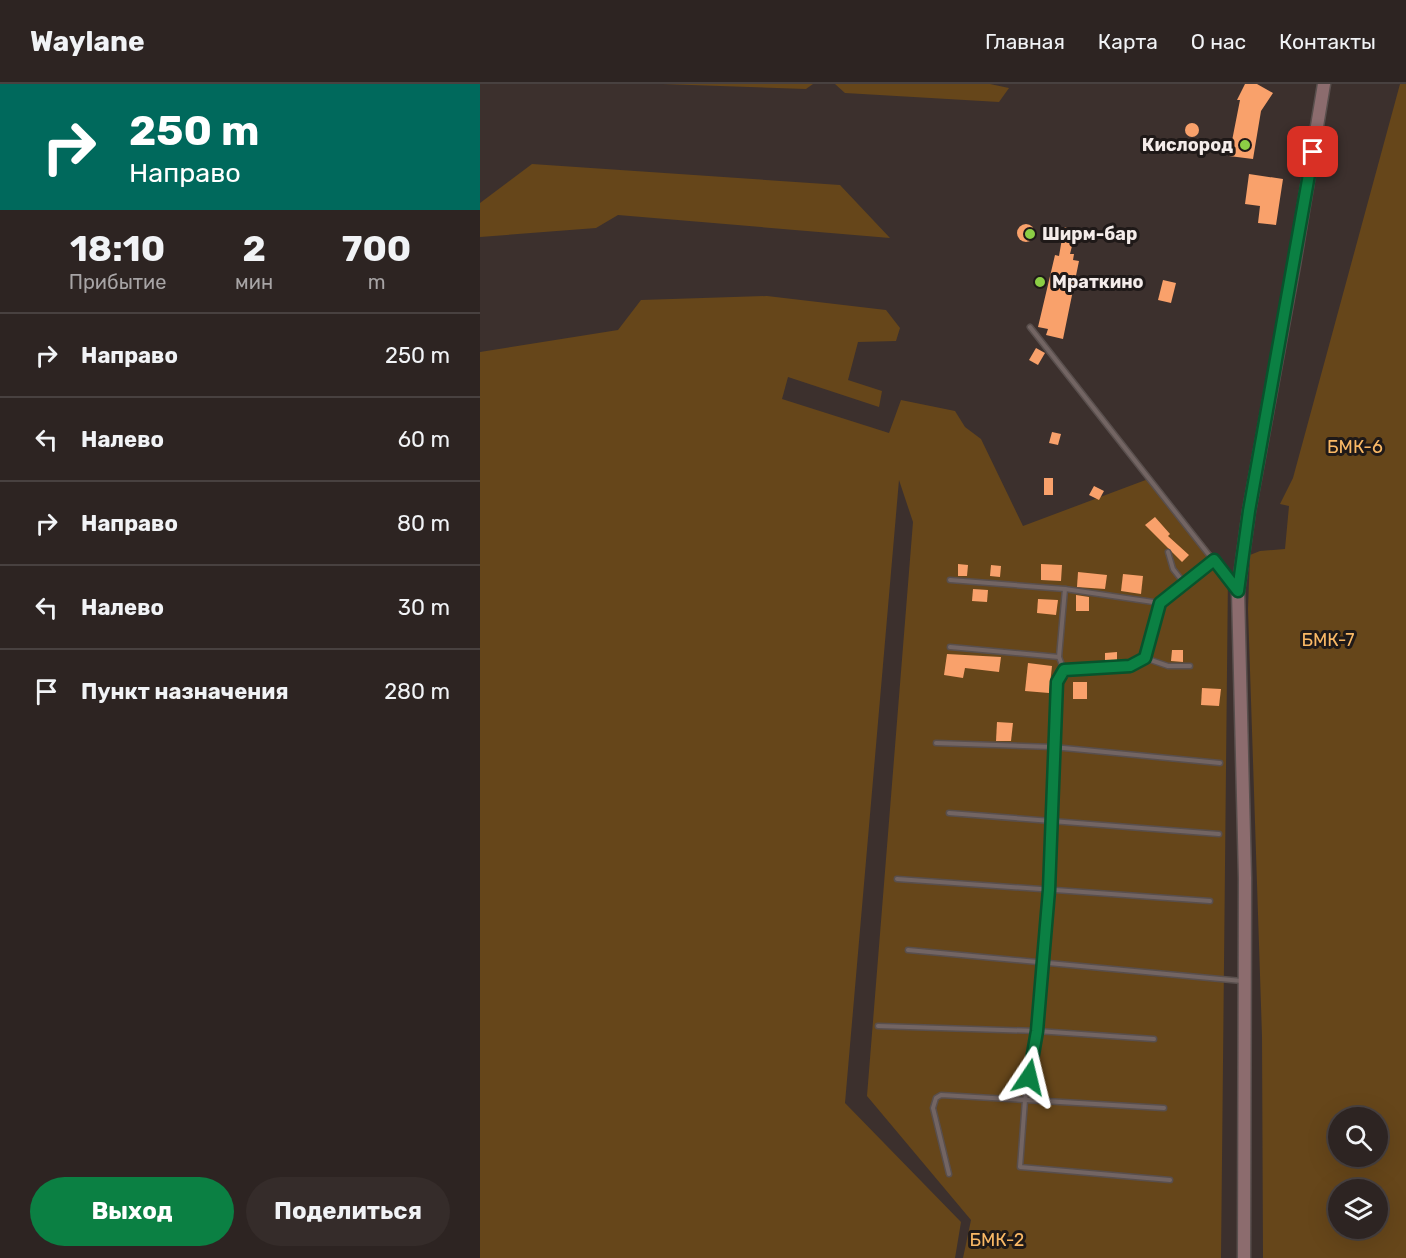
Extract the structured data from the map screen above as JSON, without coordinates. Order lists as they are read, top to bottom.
{
  "parks": ["БМК-6", "БМК-7", "БМК-2"],
  "places": ["Кислород", "Ширм-бар", "Мраткино"],
  "page": {
    "header": "Waylane",
    "nav": [
      "Главная",
      "Карта",
      "О нас",
      "Контакты"
    ],
    "turn": ["250 m", "Направо"],
    "eta": [
      "18:10",
      "Прибытие",
      "2",
      "мин",
      "700",
      "m"
    ],
    "list": [
      {
        "name": "Направо",
        "value": "250 m"
      },
      {
        "name": "Налево",
        "value": "60 m"
      },
      {
        "name": "Направо",
        "value": "80 m"
      },
      {
        "name": "Налево",
        "value": "30 m"
      },
      {
        "name": "Пункт назначения",
        "value": "280 m"
      }
    ],
    "buttons": ["Выход", "Поделиться"]
  }
}
